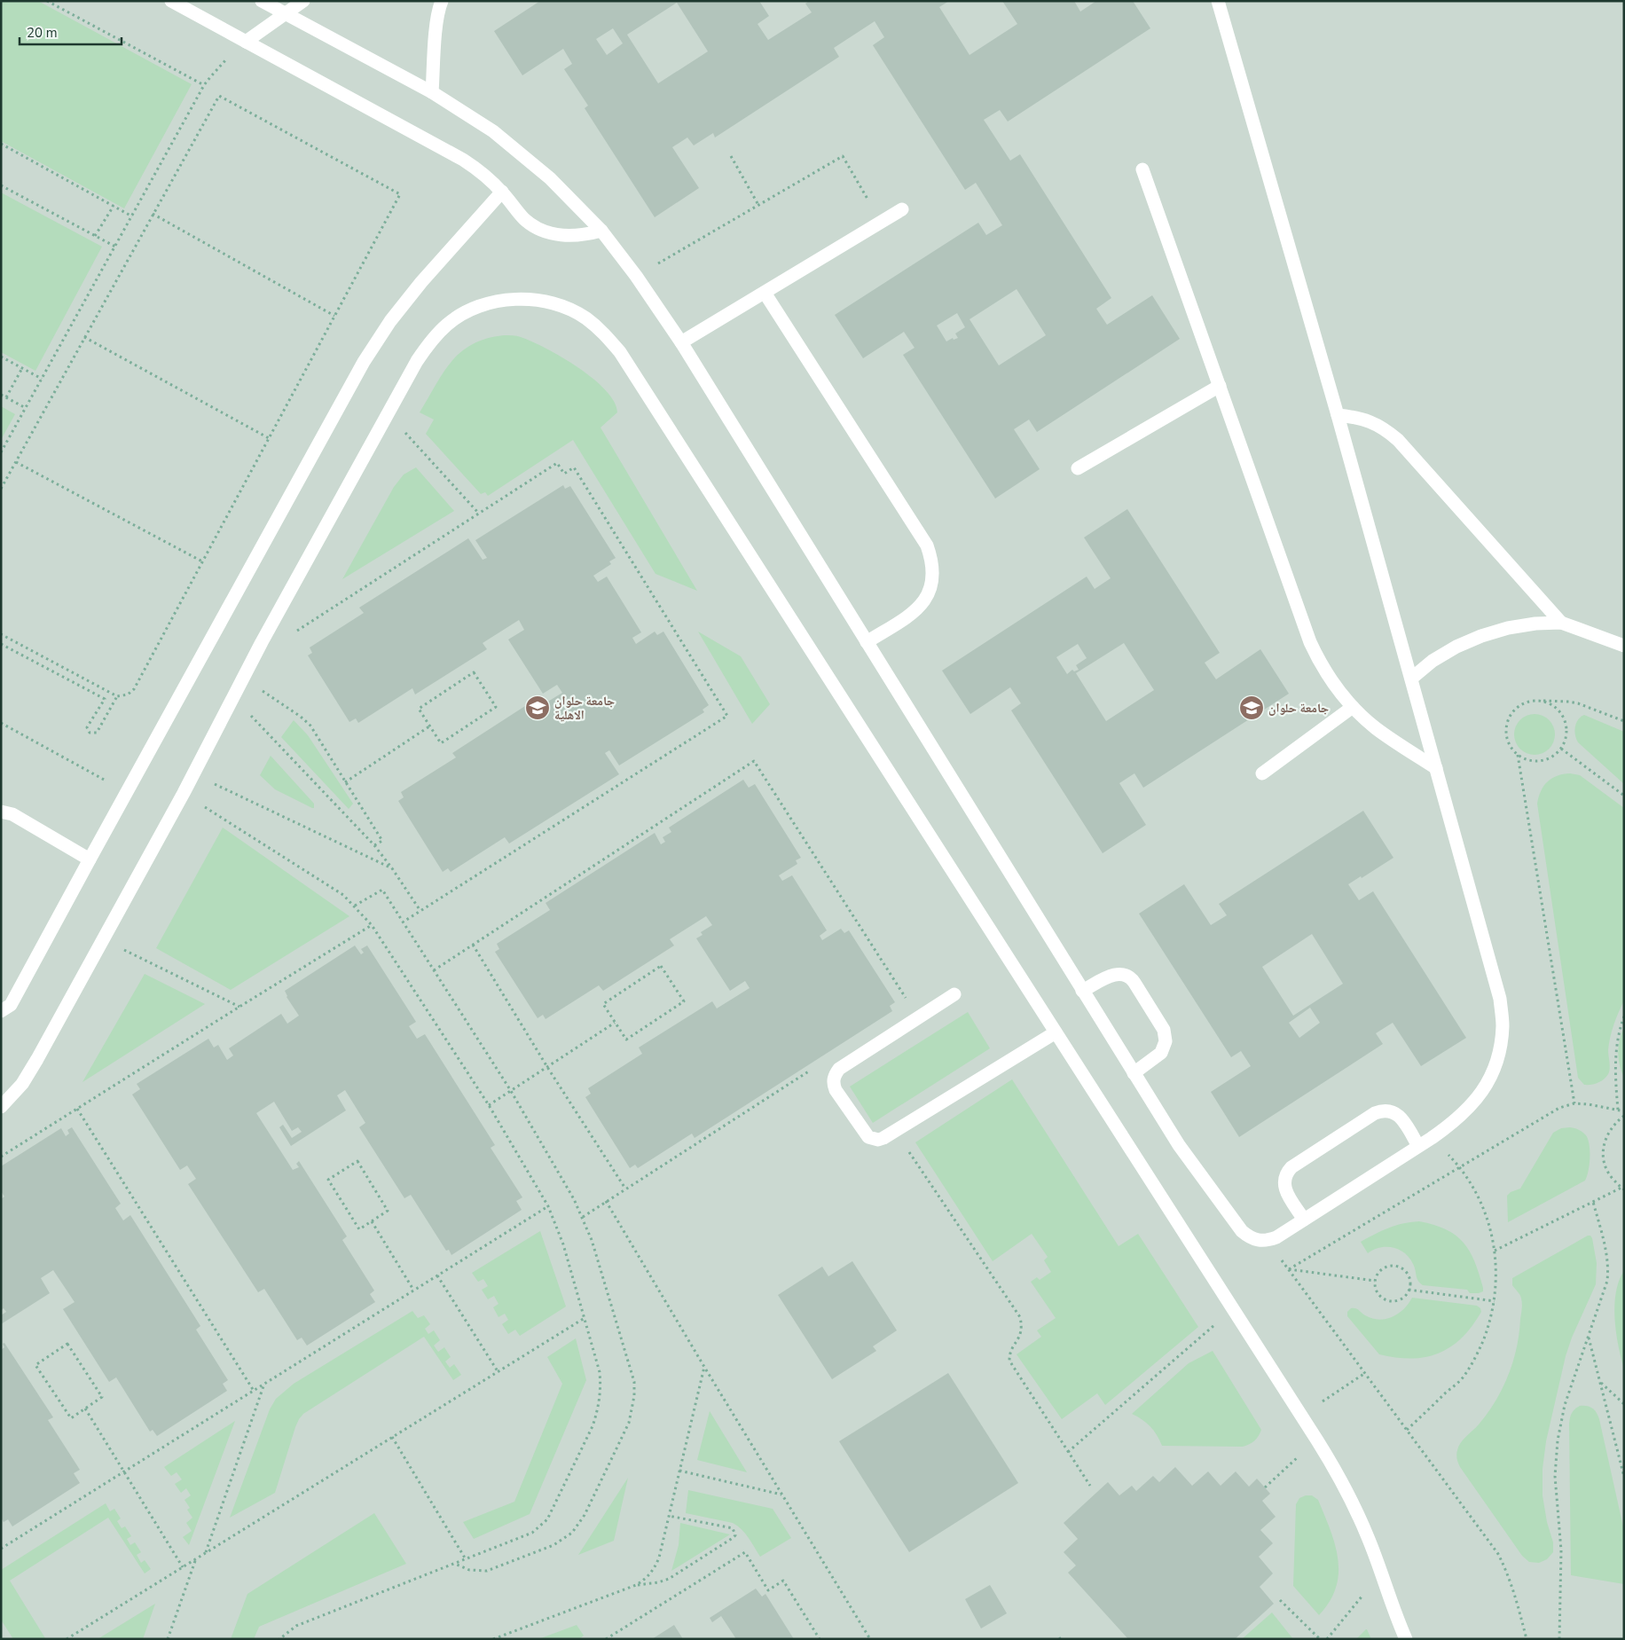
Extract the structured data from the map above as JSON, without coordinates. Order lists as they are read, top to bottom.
{
  "places": {
    "school or university": ["جامعة حلوان الاهلية", "جامعة حلوان"]
  },
  "scale_bar": "20 m"
}
